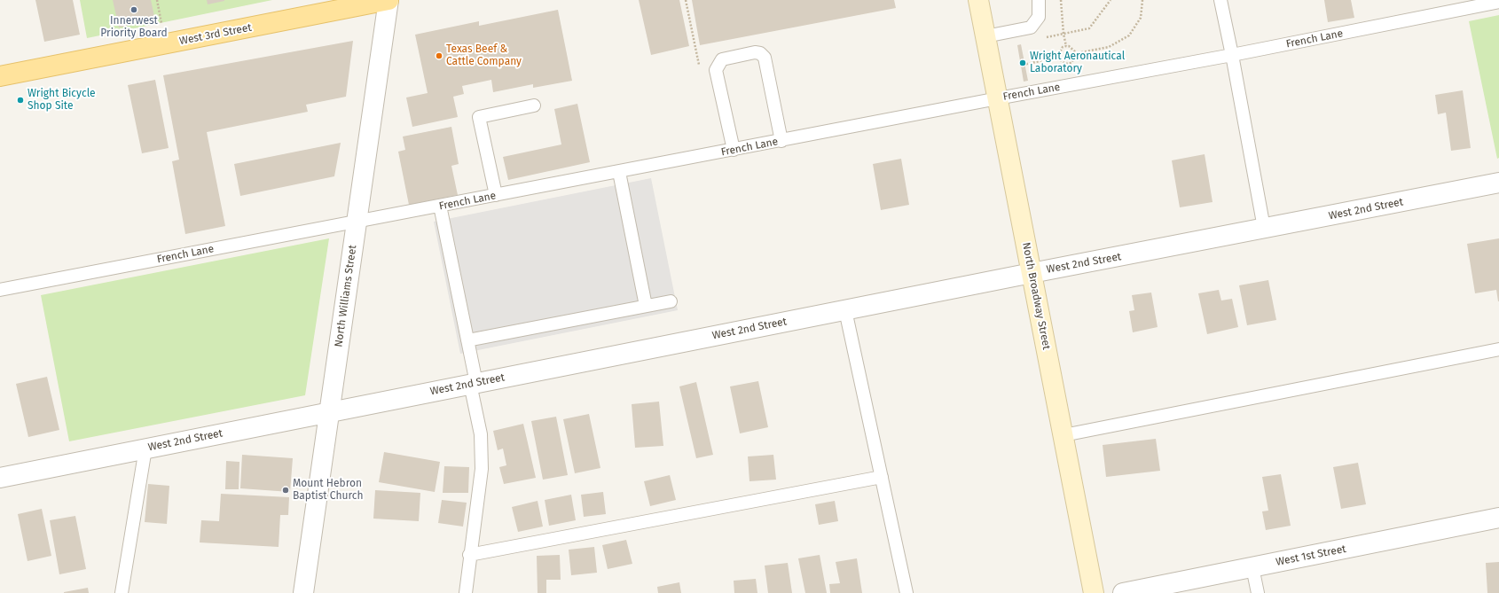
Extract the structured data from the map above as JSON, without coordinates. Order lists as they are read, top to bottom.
{
  "streets": {
    "main road": ["West 3rd Street"],
    "street": [
      "West 2nd Street",
      "North Williams Street",
      "North Broadway Street",
      "West 1st Street"
    ],
    "lane": ["French Lane"]
  },
  "crossings": [
    ["West 3rd Street", "North Williams Street"],
    ["French Lane", "North Williams Street"],
    ["French Lane", "North Broadway Street"],
    ["West 2nd Street", "North Williams Street"],
    ["West 2nd Street", "North Broadway Street"]
  ],
  "places": [
    "Innerwest Priority Board",
    "Texas Beef & Cattle Company",
    "Wright Aeronautical Laboratory",
    "Wright Bicycle Shop Site",
    "Mount Hebron Baptist Church"
  ]
}
